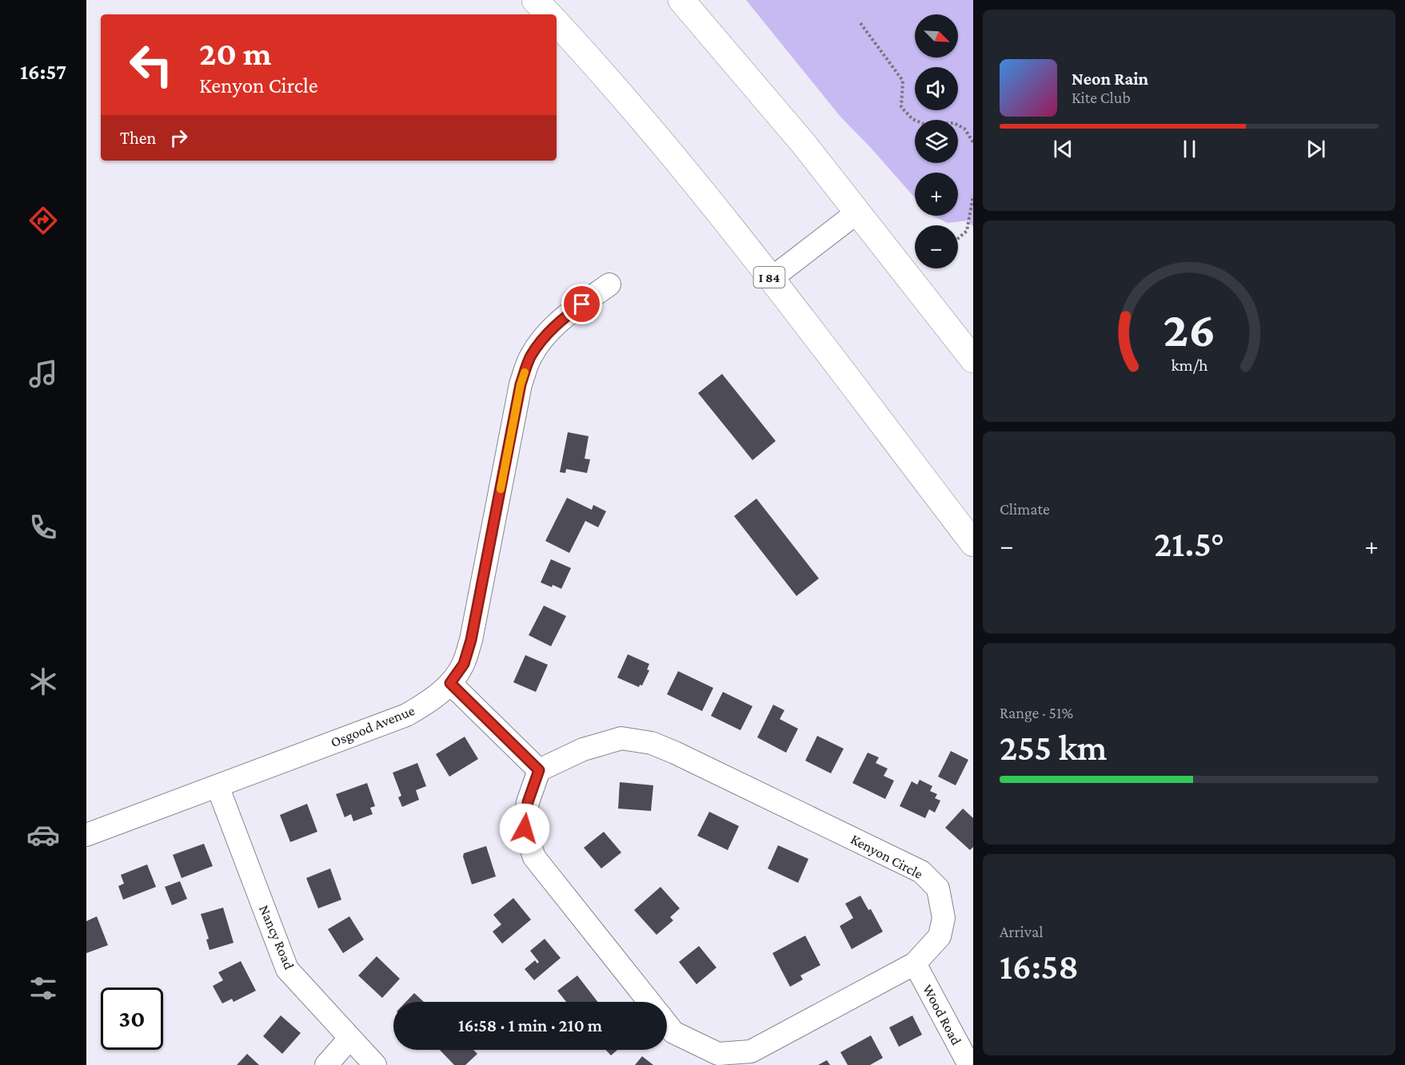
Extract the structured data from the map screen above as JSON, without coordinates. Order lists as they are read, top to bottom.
{
  "streets": {
    "highway": ["I 84"],
    "street": [
      "Osgood Avenue",
      "Kenyon Circle",
      "Nancy Road",
      "Wood Road"
    ]
  },
  "crossings": [
    ["Osgood Avenue", "Nancy Road"],
    ["Kenyon Circle", "Wood Road"]
  ],
  "north": "bottom right",
  "page": {
    "tabs": "16:57",
    "map_buttons": ["+", "−"],
    "turn": ["20 m", "Kenyon Circle"],
    "song": ["Neon Rain", "Kite Club"],
    "then": "Then",
    "tile": [
      "Climate",
      ["Range · 51%", "255 km"],
      ["Arrival", "16:58"]
    ],
    "heat": ["−", "21.5°", "+"],
    "limit": "30",
    "trip": "16:58 · 1 min · 210 m",
    "gauge": ["26", "km/h"]
  }
}
